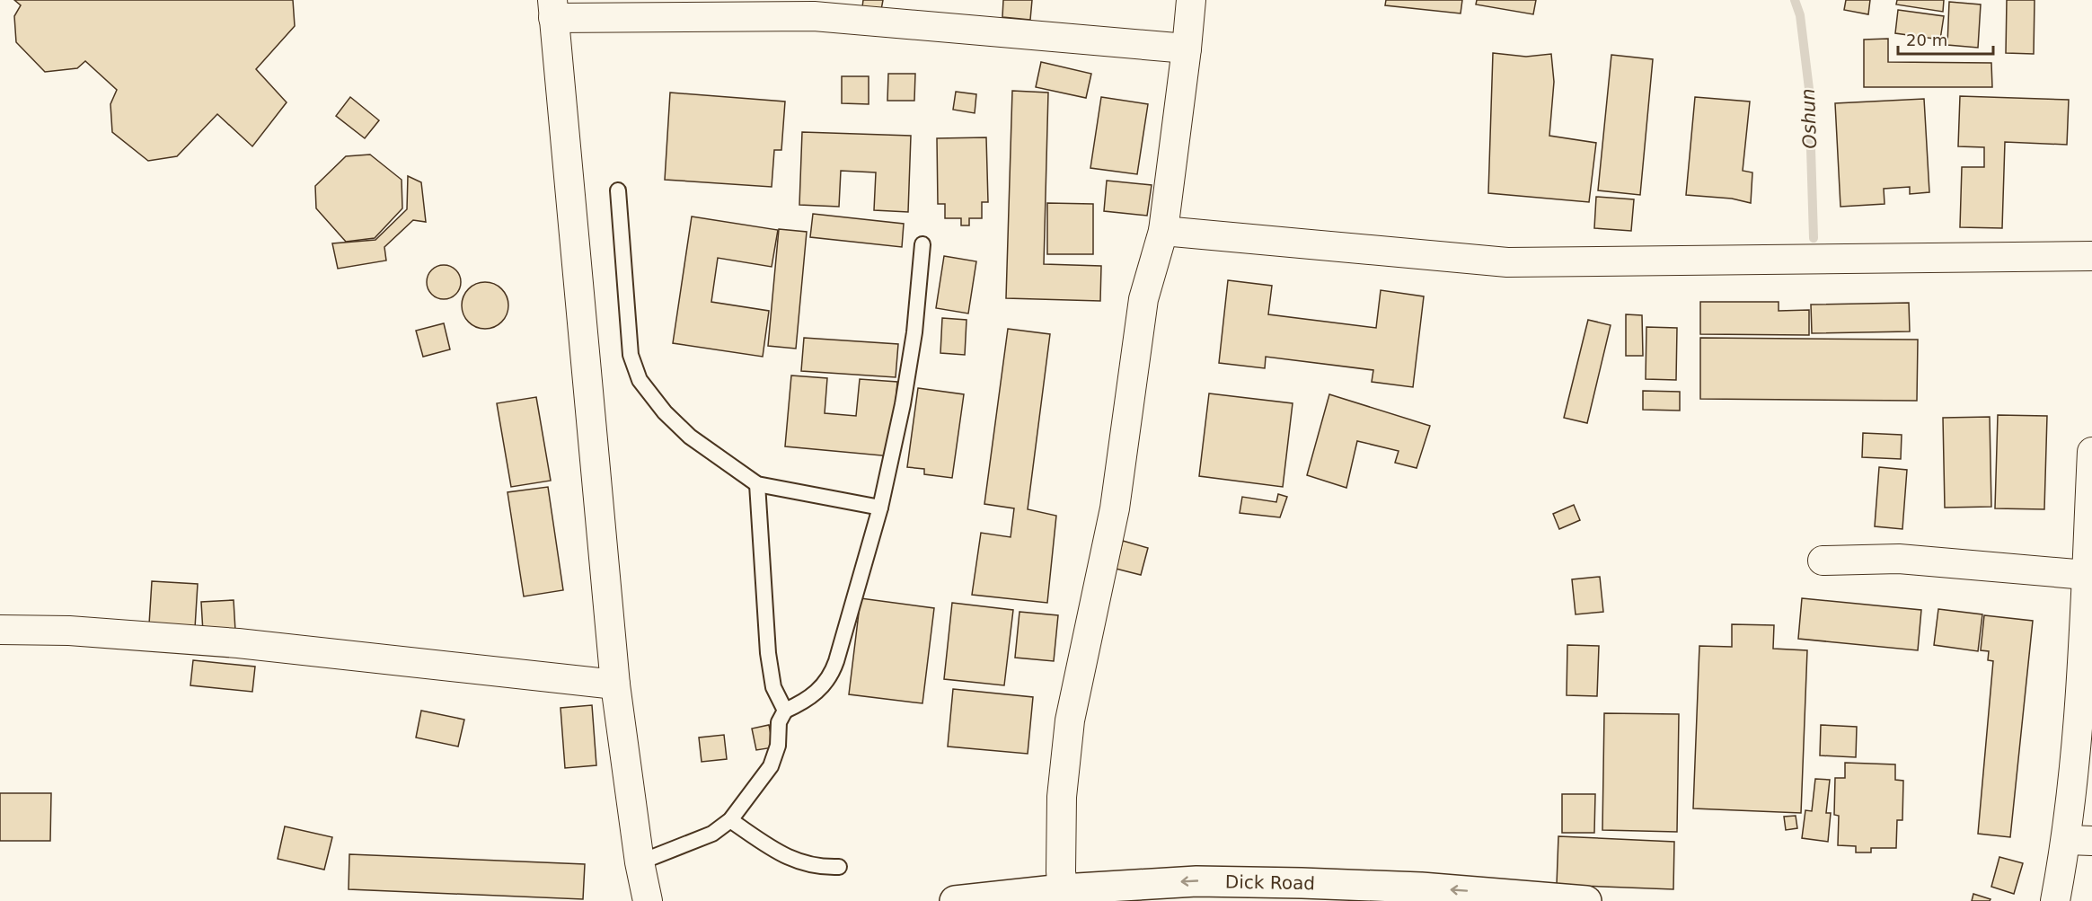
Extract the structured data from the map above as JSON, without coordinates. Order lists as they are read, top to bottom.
{
  "streets": {
    "main road": ["Dick Road"]
  },
  "one_way": ["Dick Road"],
  "water": ["Oshun"],
  "scale_bar": "20 m"
}
